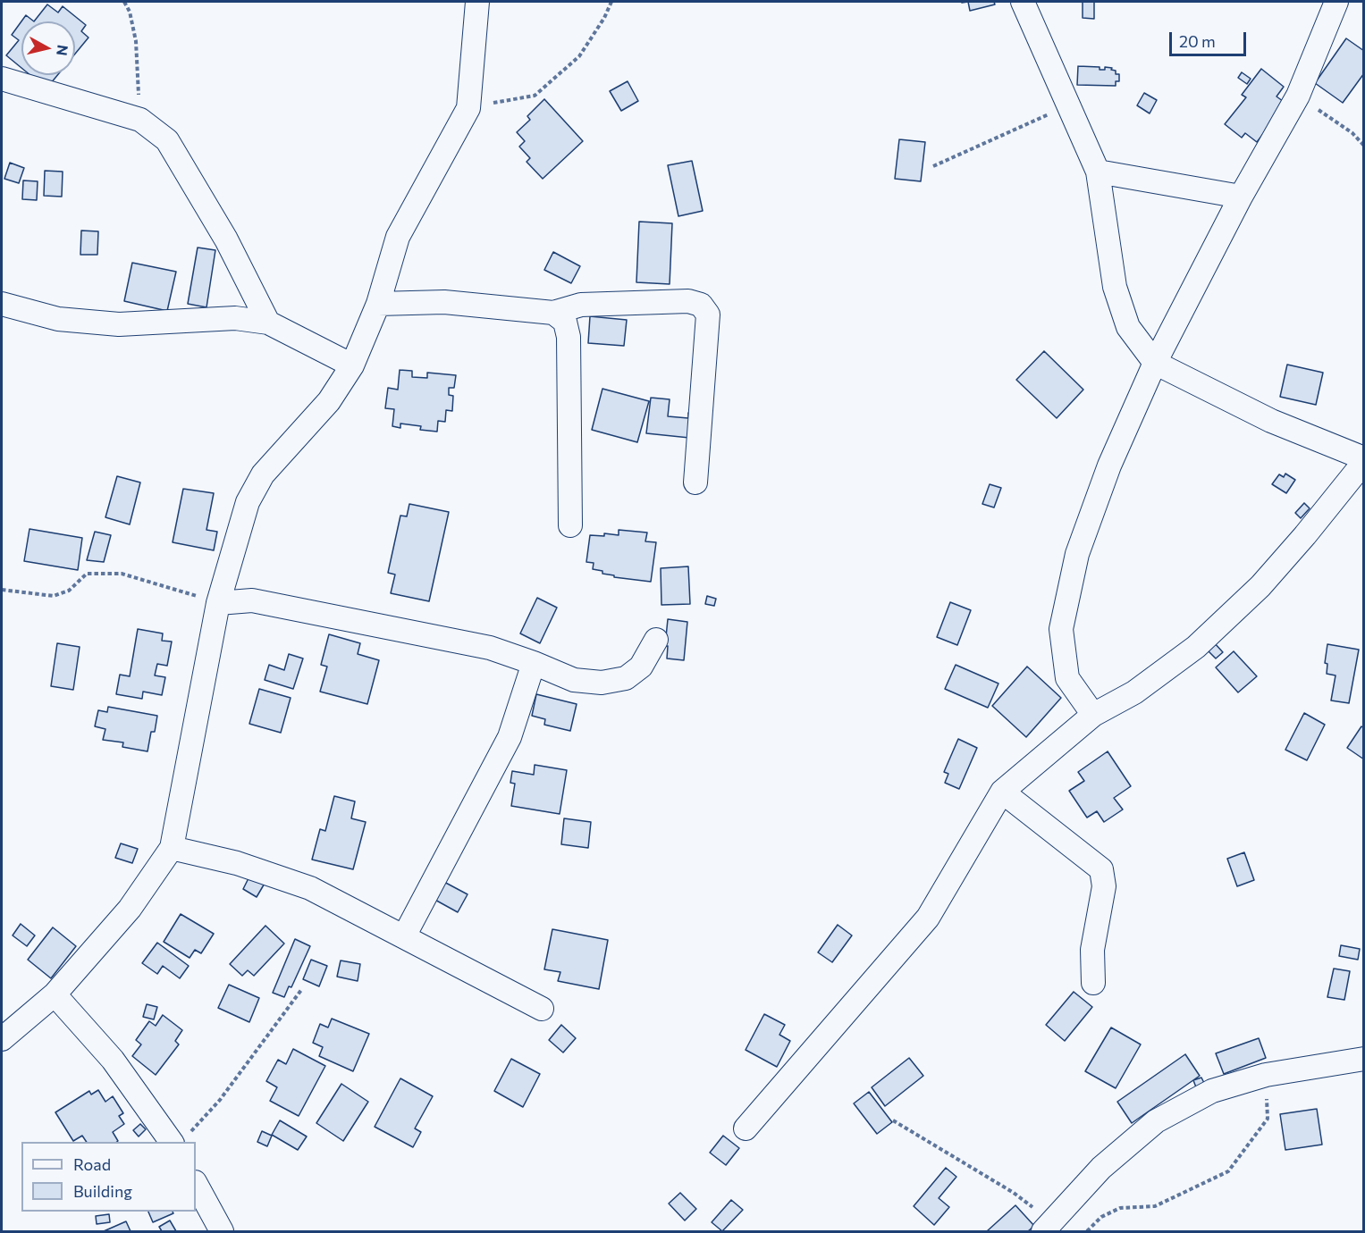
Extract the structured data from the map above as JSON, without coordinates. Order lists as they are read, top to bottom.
{
  "legend": ["Road", "Building"],
  "scale_bar": "20 m",
  "north": "right"
}
